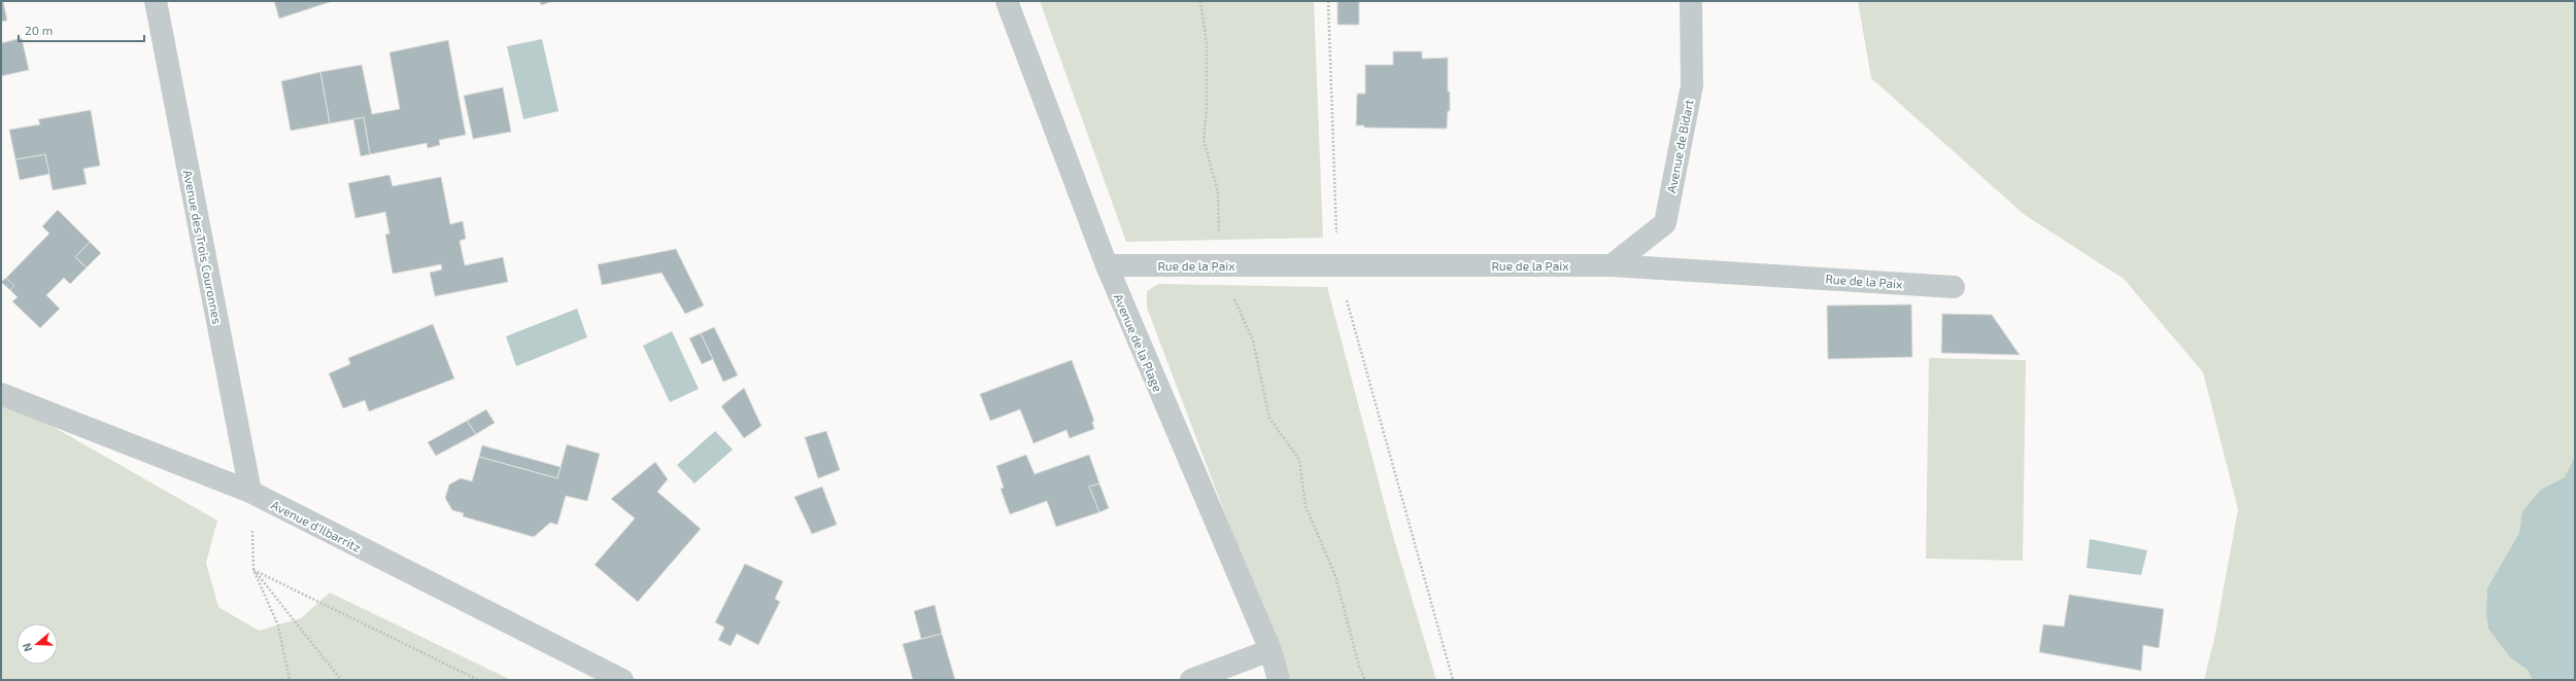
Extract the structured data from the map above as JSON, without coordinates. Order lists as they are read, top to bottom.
{
  "streets": {
    "street": [
      "Avenue de Bidart",
      "Avenue des Trois Couronnes",
      "Rue de la Paix",
      "Avenue de la Plage",
      "Avenue d'Ilbarritz"
    ]
  },
  "crossings": [
    ["Avenue de Bidart", "Rue de la Paix"],
    ["Avenue des Trois Couronnes", "Avenue d'Ilbarritz"],
    ["Rue de la Paix", "Avenue de la Plage"]
  ],
  "scale_bar": "20 m",
  "north": "left"
}
